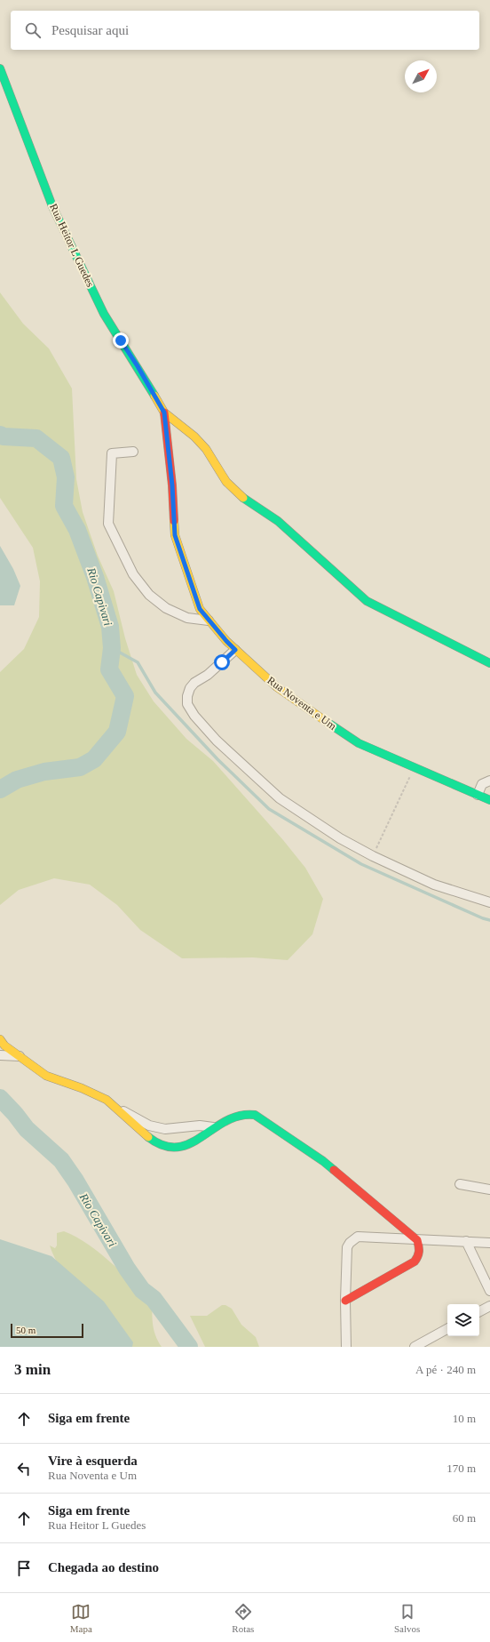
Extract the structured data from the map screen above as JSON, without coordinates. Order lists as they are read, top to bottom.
{
  "streets": {
    "street": ["Rua Heitor L Guedes", "Rua Noventa e Um"]
  },
  "crossings": [
    ["Rua Heitor L Guedes", "Rua Noventa e Um"]
  ],
  "water": ["Rio Capivari"],
  "scale_bar": "50 m",
  "north": "top right",
  "page": {
    "search": "Pesquisar aqui",
    "scale": "50 m",
    "heading": ["3 min", "A pé · 240 m"],
    "list": [
      ["Siga em frente", "10 m"],
      ["Vire à esquerda", "Rua Noventa e Um", "170 m"],
      ["Siga em frente", "Rua Heitor L Guedes", "60 m"],
      "Chegada ao destino"
    ],
    "nav": ["Mapa", "Rotas", "Salvos"]
  }
}
